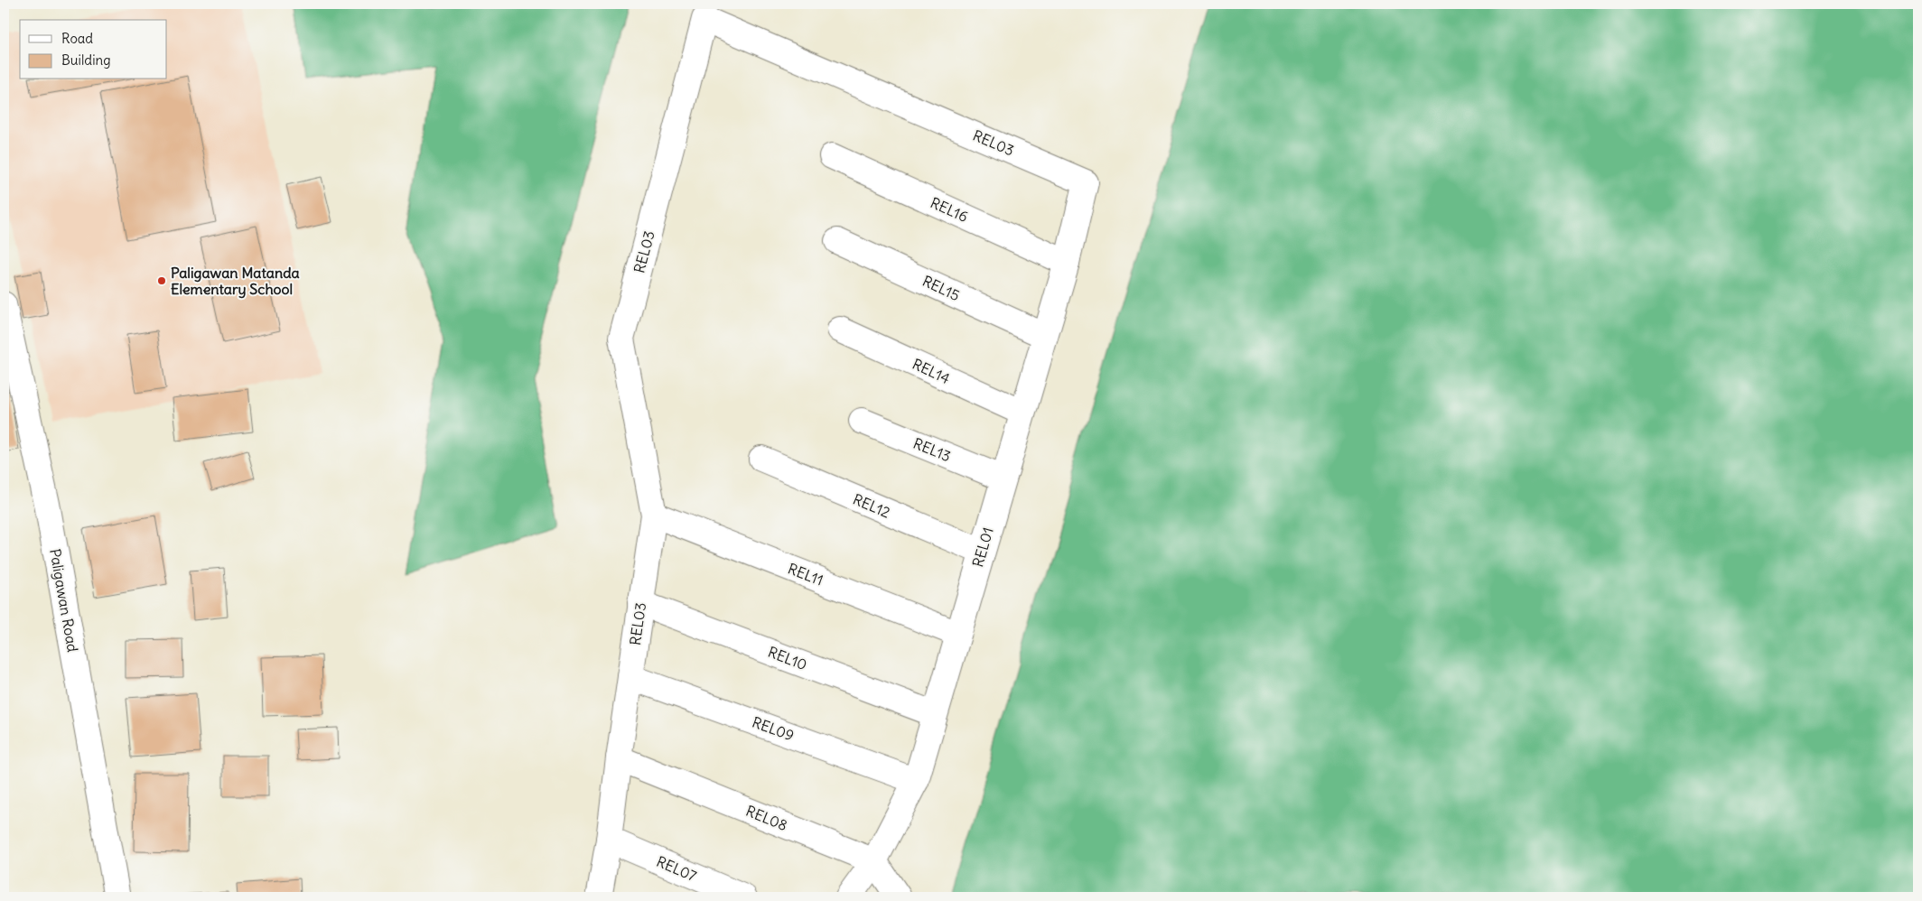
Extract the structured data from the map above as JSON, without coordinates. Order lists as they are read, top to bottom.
{
  "streets": {
    "street": [
      "REL03",
      "REL16",
      "REL15",
      "REL14",
      "REL13",
      "REL12",
      "REL01",
      "REL11",
      "Paligawan Road",
      "REL10",
      "REL09",
      "REL08",
      "REL07"
    ]
  },
  "crossings": [
    ["REL03", "REL01"],
    ["REL03", "REL11"],
    ["REL03", "REL10"],
    ["REL03", "REL09"],
    ["REL03", "REL08"],
    ["REL03", "REL07"],
    ["REL16", "REL01"],
    ["REL15", "REL01"],
    ["REL14", "REL01"],
    ["REL13", "REL01"],
    ["REL12", "REL01"],
    ["REL01", "REL11"],
    ["REL01", "REL10"],
    ["REL01", "REL09"],
    ["REL01", "REL08"]
  ],
  "places": ["Paligawan Matanda Elementary School"],
  "legend": ["Road", "Building"]
}
